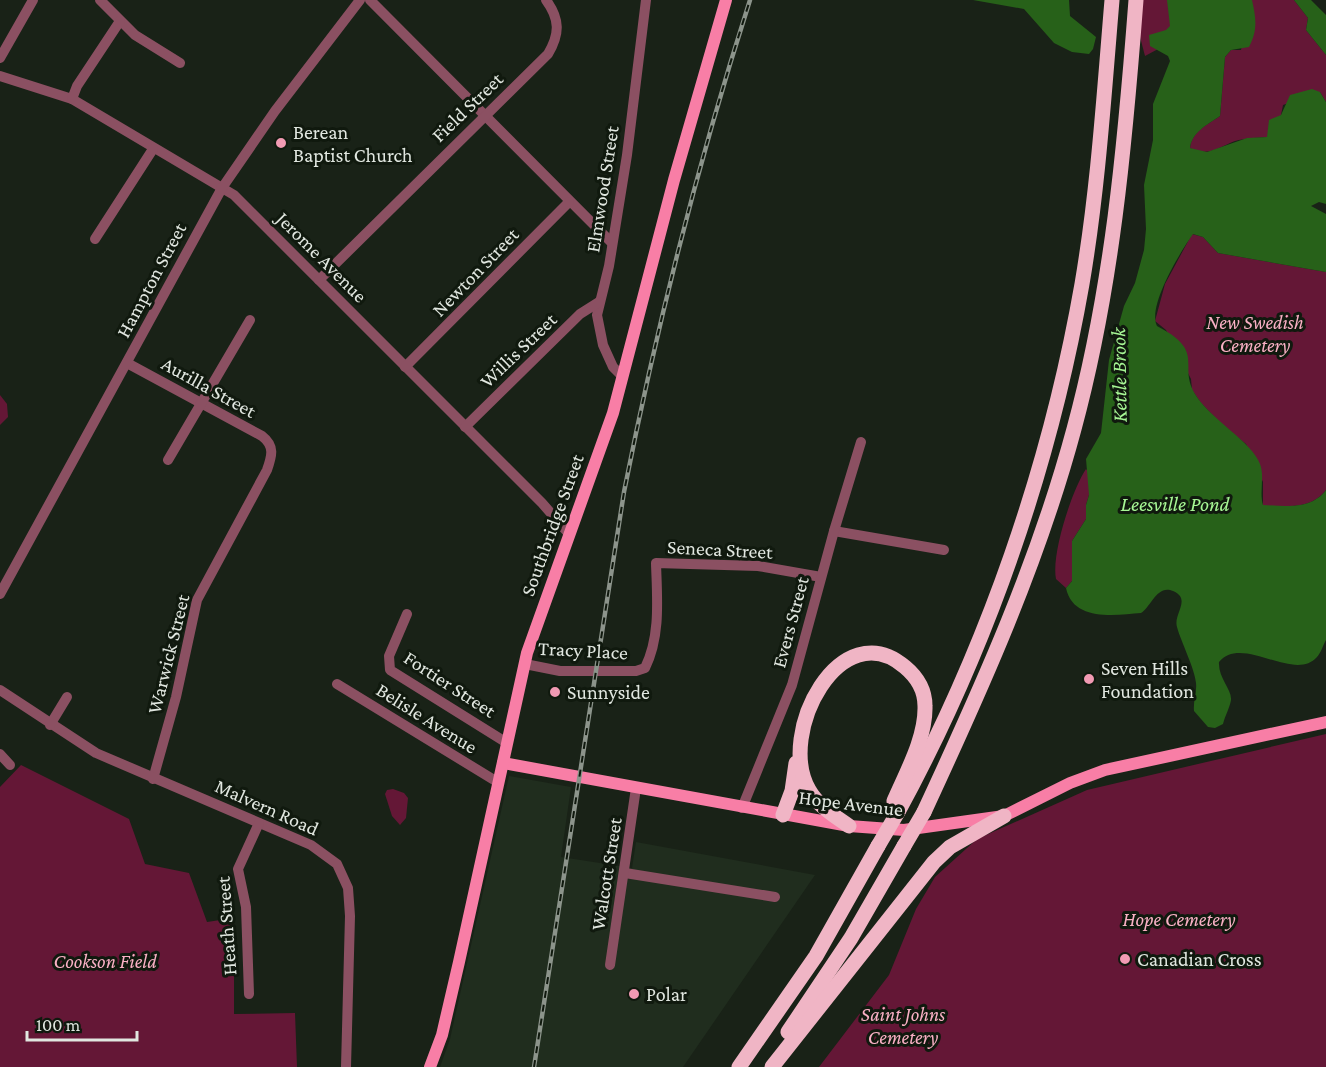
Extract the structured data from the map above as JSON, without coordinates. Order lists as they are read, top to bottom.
{
  "streets": {
    "main road": ["Southbridge Street", "Hope Avenue"],
    "street": [
      "Field Street",
      "Elmwood Street",
      "Jerome Avenue",
      "Newton Street",
      "Hampton Street",
      "Willis Street",
      "Aurilla Street",
      "Seneca Street",
      "Evers Street",
      "Tracy Place",
      "Warwick Street",
      "Fortier Street",
      "Belisle Avenue",
      "Malvern Road",
      "Walcott Street",
      "Heath Street"
    ]
  },
  "crossings": [
    ["Field Street", "Jerome Avenue"],
    ["Elmwood Street", "Willis Street"],
    ["Elmwood Street", "Southbridge Street"],
    ["Jerome Avenue", "Newton Street"],
    ["Jerome Avenue", "Hampton Street"],
    ["Jerome Avenue", "Willis Street"],
    ["Jerome Avenue", "Southbridge Street"],
    ["Hampton Street", "Aurilla Street"],
    ["Aurilla Street", "Warwick Street"],
    ["Southbridge Street", "Tracy Place"],
    ["Southbridge Street", "Fortier Street"],
    ["Southbridge Street", "Belisle Avenue"],
    ["Southbridge Street", "Hope Avenue"],
    ["Seneca Street", "Evers Street"],
    ["Seneca Street", "Tracy Place"],
    ["Evers Street", "Hope Avenue"],
    ["Warwick Street", "Malvern Road"],
    ["Hope Avenue", "Walcott Street"],
    ["Malvern Road", "Heath Street"]
  ],
  "water": ["Kettle Brook", "Leesville Pond"],
  "parks": [
    "New Swedish Cemetery",
    "Hope Cemetery",
    "Cookson Field",
    "Saint Johns Cemetery"
  ],
  "places": [
    "Berean Baptist Church",
    "Seven Hills Foundation",
    "Sunnyside",
    "Canadian Cross",
    "Polar"
  ],
  "scale_bar": "100 m"
}
